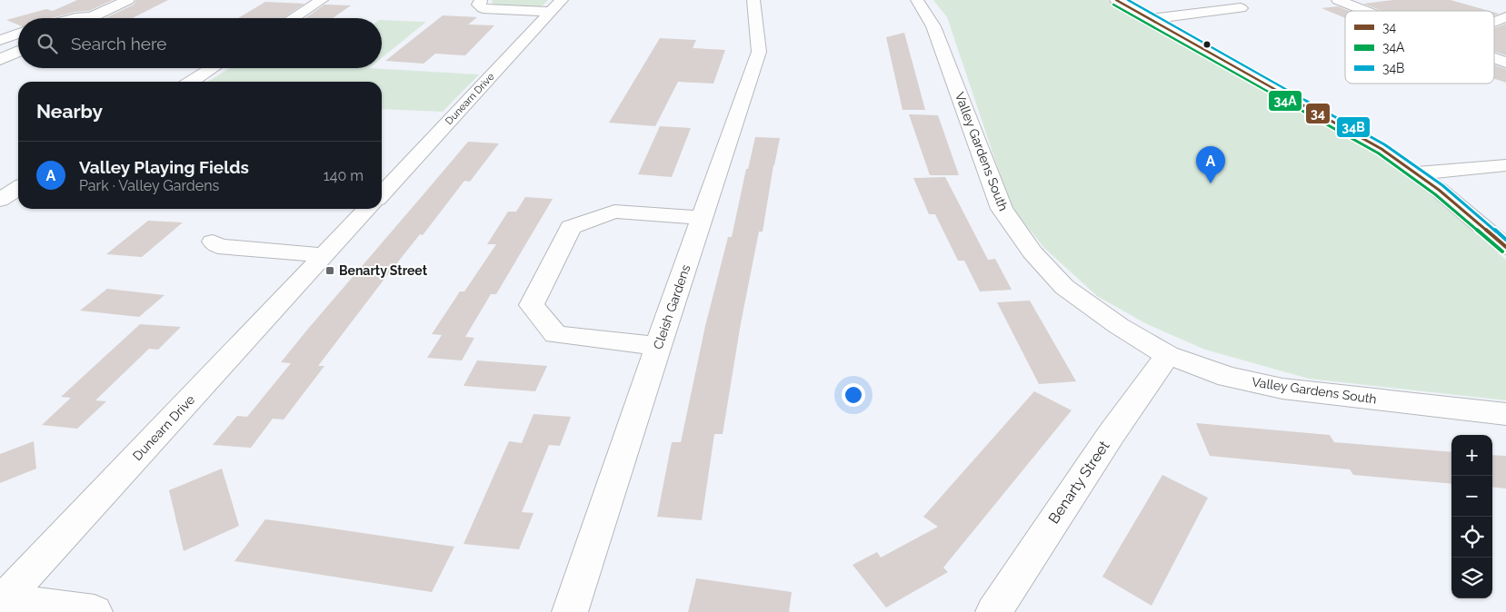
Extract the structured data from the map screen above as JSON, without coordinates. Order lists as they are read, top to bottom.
{
  "streets": {
    "street": [
      "Dunearn Drive",
      "Valley Gardens South",
      "Cleish Gardens",
      "Benarty Street"
    ]
  },
  "crossings": [
    ["Valley Gardens South", "Benarty Street"]
  ],
  "places": {
    "transit": ["Benarty Street"]
  },
  "lines": ["transit line 34", "transit line 34B", "transit line 34A"],
  "legend": ["34", "34A", "34B"],
  "page": {
    "search": "Search here",
    "heading": "Nearby",
    "list": [
      {
        "mark": "A",
        "name": "Valley Playing Fields",
        "note": "Park · Valley Gardens",
        "value": "140 m"
      }
    ],
    "pins": "A",
    "map_buttons": ["+", "−"]
  }
}
